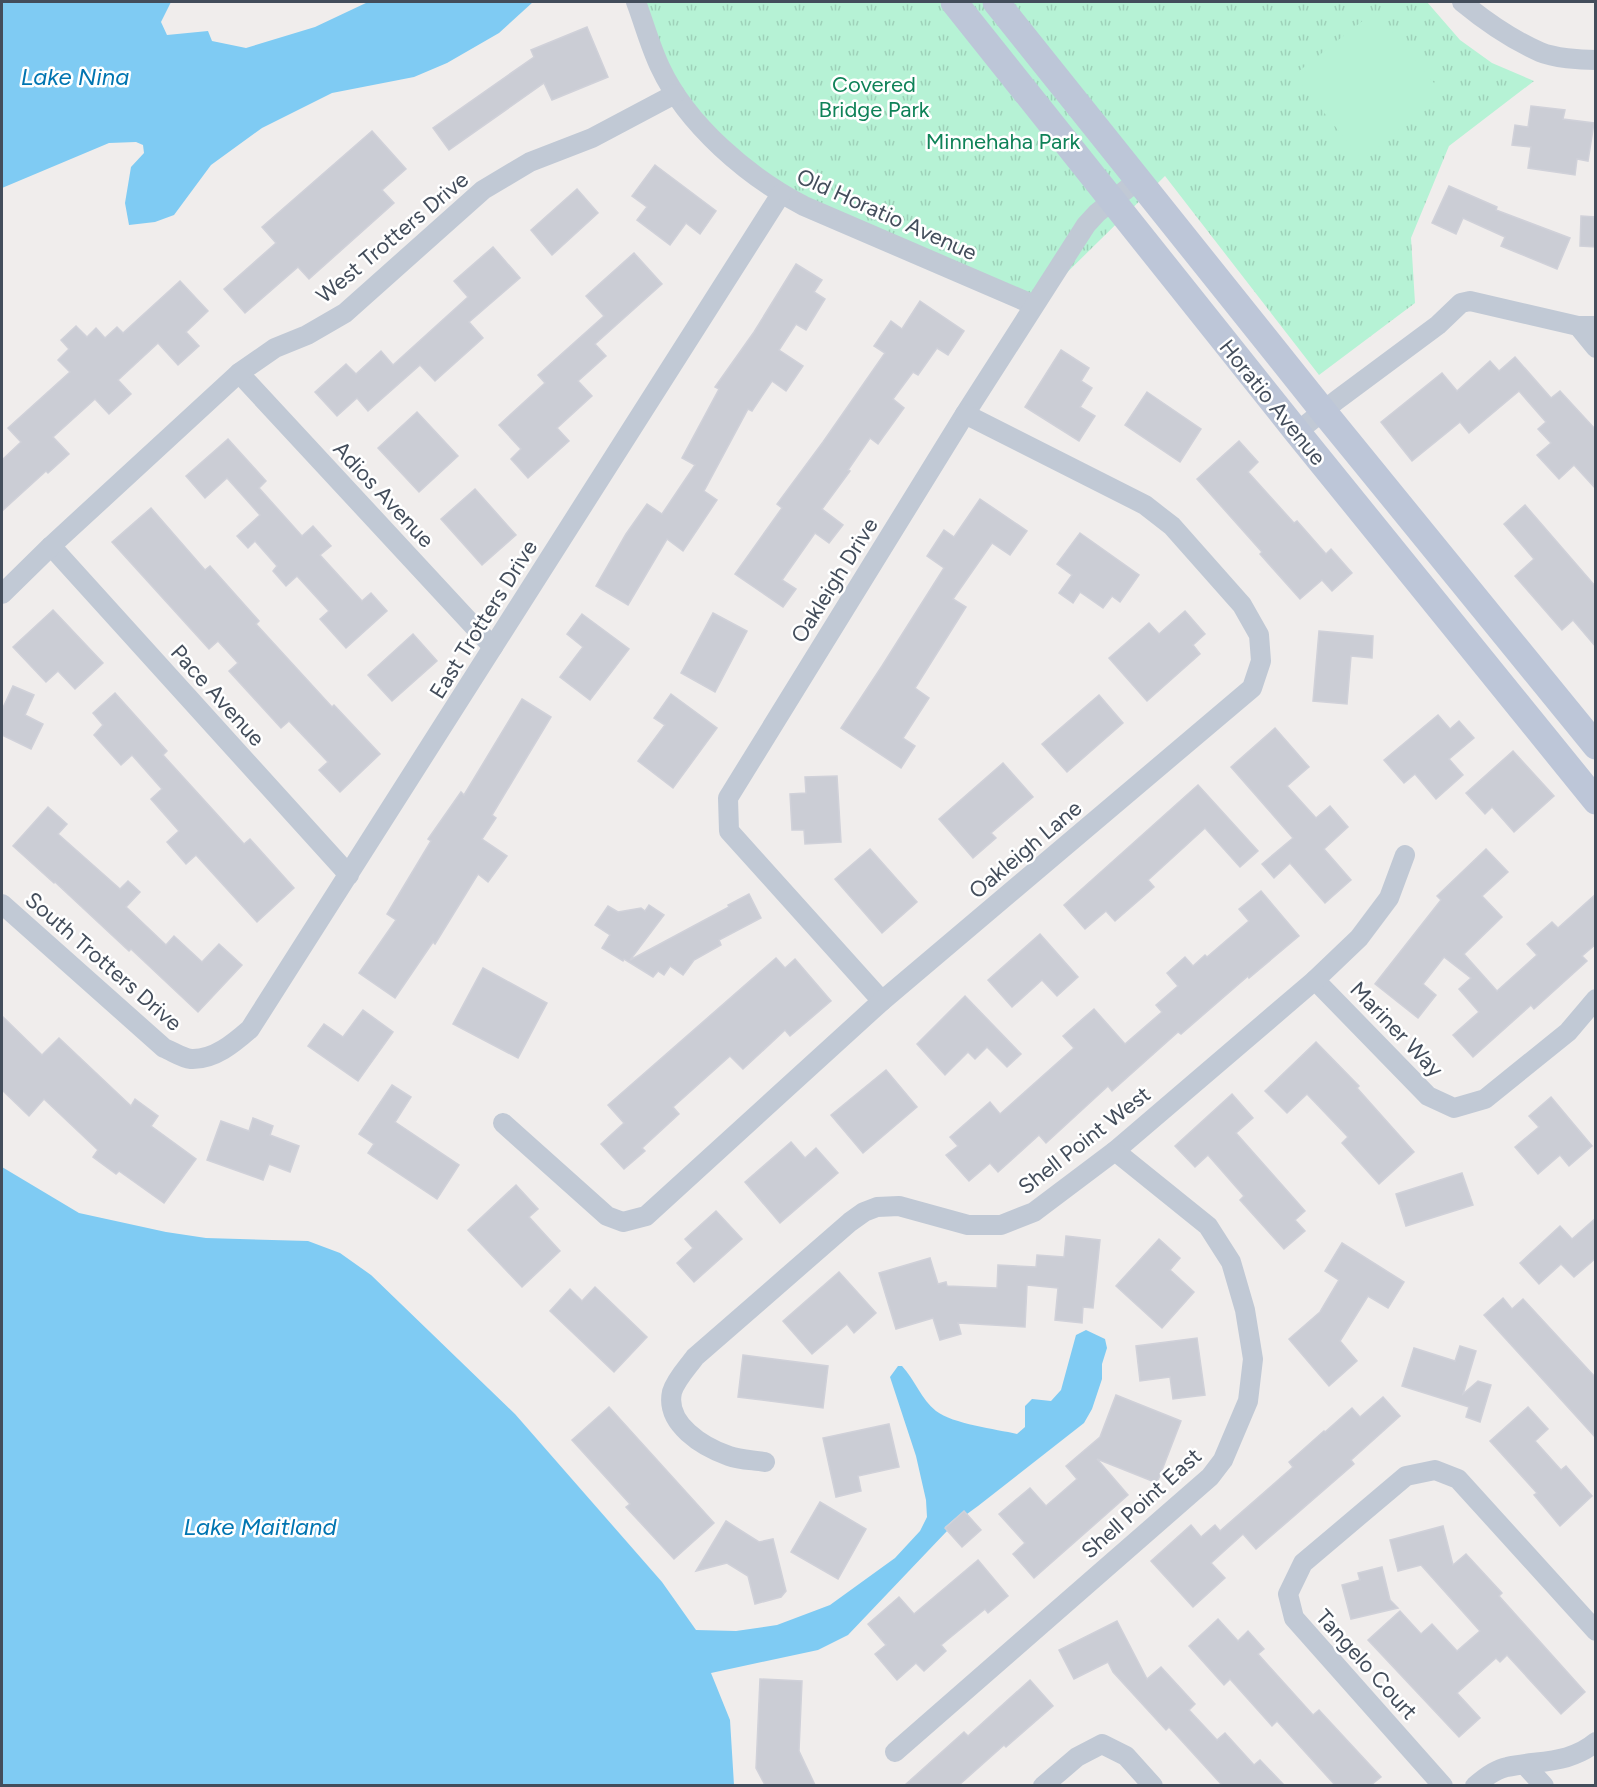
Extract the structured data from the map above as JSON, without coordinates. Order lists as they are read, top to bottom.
{
  "streets": {
    "main road": ["Horatio Avenue"],
    "street": [
      "Old Horatio Avenue",
      "West Trotters Drive",
      "Adios Avenue",
      "Oakleigh Drive",
      "East Trotters Drive",
      "Pace Avenue",
      "Oakleigh Lane",
      "South Trotters Drive",
      "Mariner Way",
      "Shell Point West",
      "Shell Point East",
      "Tangelo Court"
    ]
  },
  "crossings": [
    ["Old Horatio Avenue", "West Trotters Drive"],
    ["Old Horatio Avenue", "Oakleigh Drive"],
    ["Old Horatio Avenue", "East Trotters Drive"],
    ["West Trotters Drive", "Adios Avenue"],
    ["West Trotters Drive", "Pace Avenue"],
    ["Horatio Avenue", "Oakleigh Drive"],
    ["Adios Avenue", "East Trotters Drive"],
    ["Oakleigh Drive", "Oakleigh Lane"],
    ["East Trotters Drive", "Pace Avenue"],
    ["East Trotters Drive", "South Trotters Drive"],
    ["Mariner Way", "Shell Point West"],
    ["Shell Point West", "Shell Point East"]
  ],
  "water": ["Lake Nina", "Lake Maitland"],
  "parks": ["Covered Bridge Park", "Minnehaha Park"]
}
